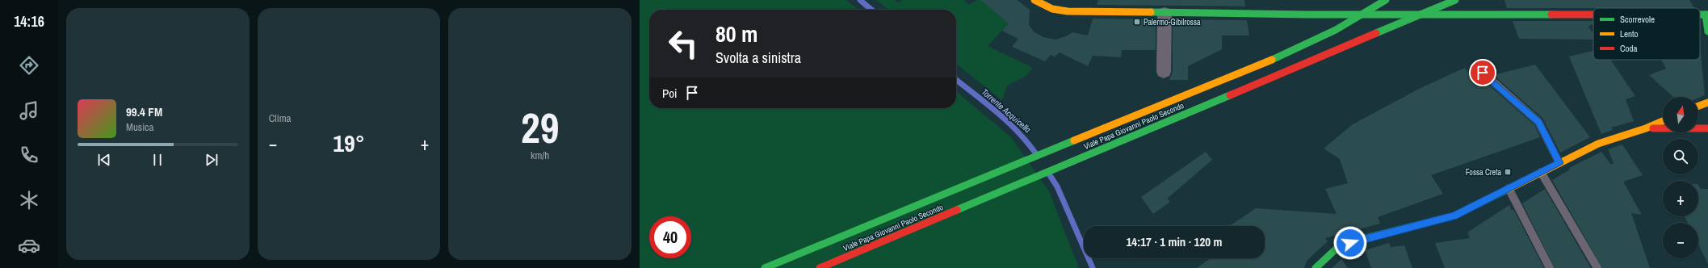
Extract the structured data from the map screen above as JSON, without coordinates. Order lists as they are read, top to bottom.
{
  "streets": {
    "main road": ["Viale Papa Giovanni Paolo Secondo"]
  },
  "water": ["Torrente Acquicella"],
  "places": {
    "transit": ["Palermo-Gibilrossa", "Fossa Creta"]
  },
  "legend": ["Scorrevole", "Lento", "Coda"],
  "north": "top",
  "page": {
    "tabs": "14:16",
    "tile": [
      "Clima",
      ["29", "km/h"]
    ],
    "turn": ["80 m", "Svolta a sinistra"],
    "then": "Poi",
    "map_buttons": ["+", "−"],
    "song": ["99.4 FM", "Musica"],
    "heat": ["−", "19°", "+"],
    "limit": "40",
    "trip": "14:17 · 1 min · 120 m"
  }
}
